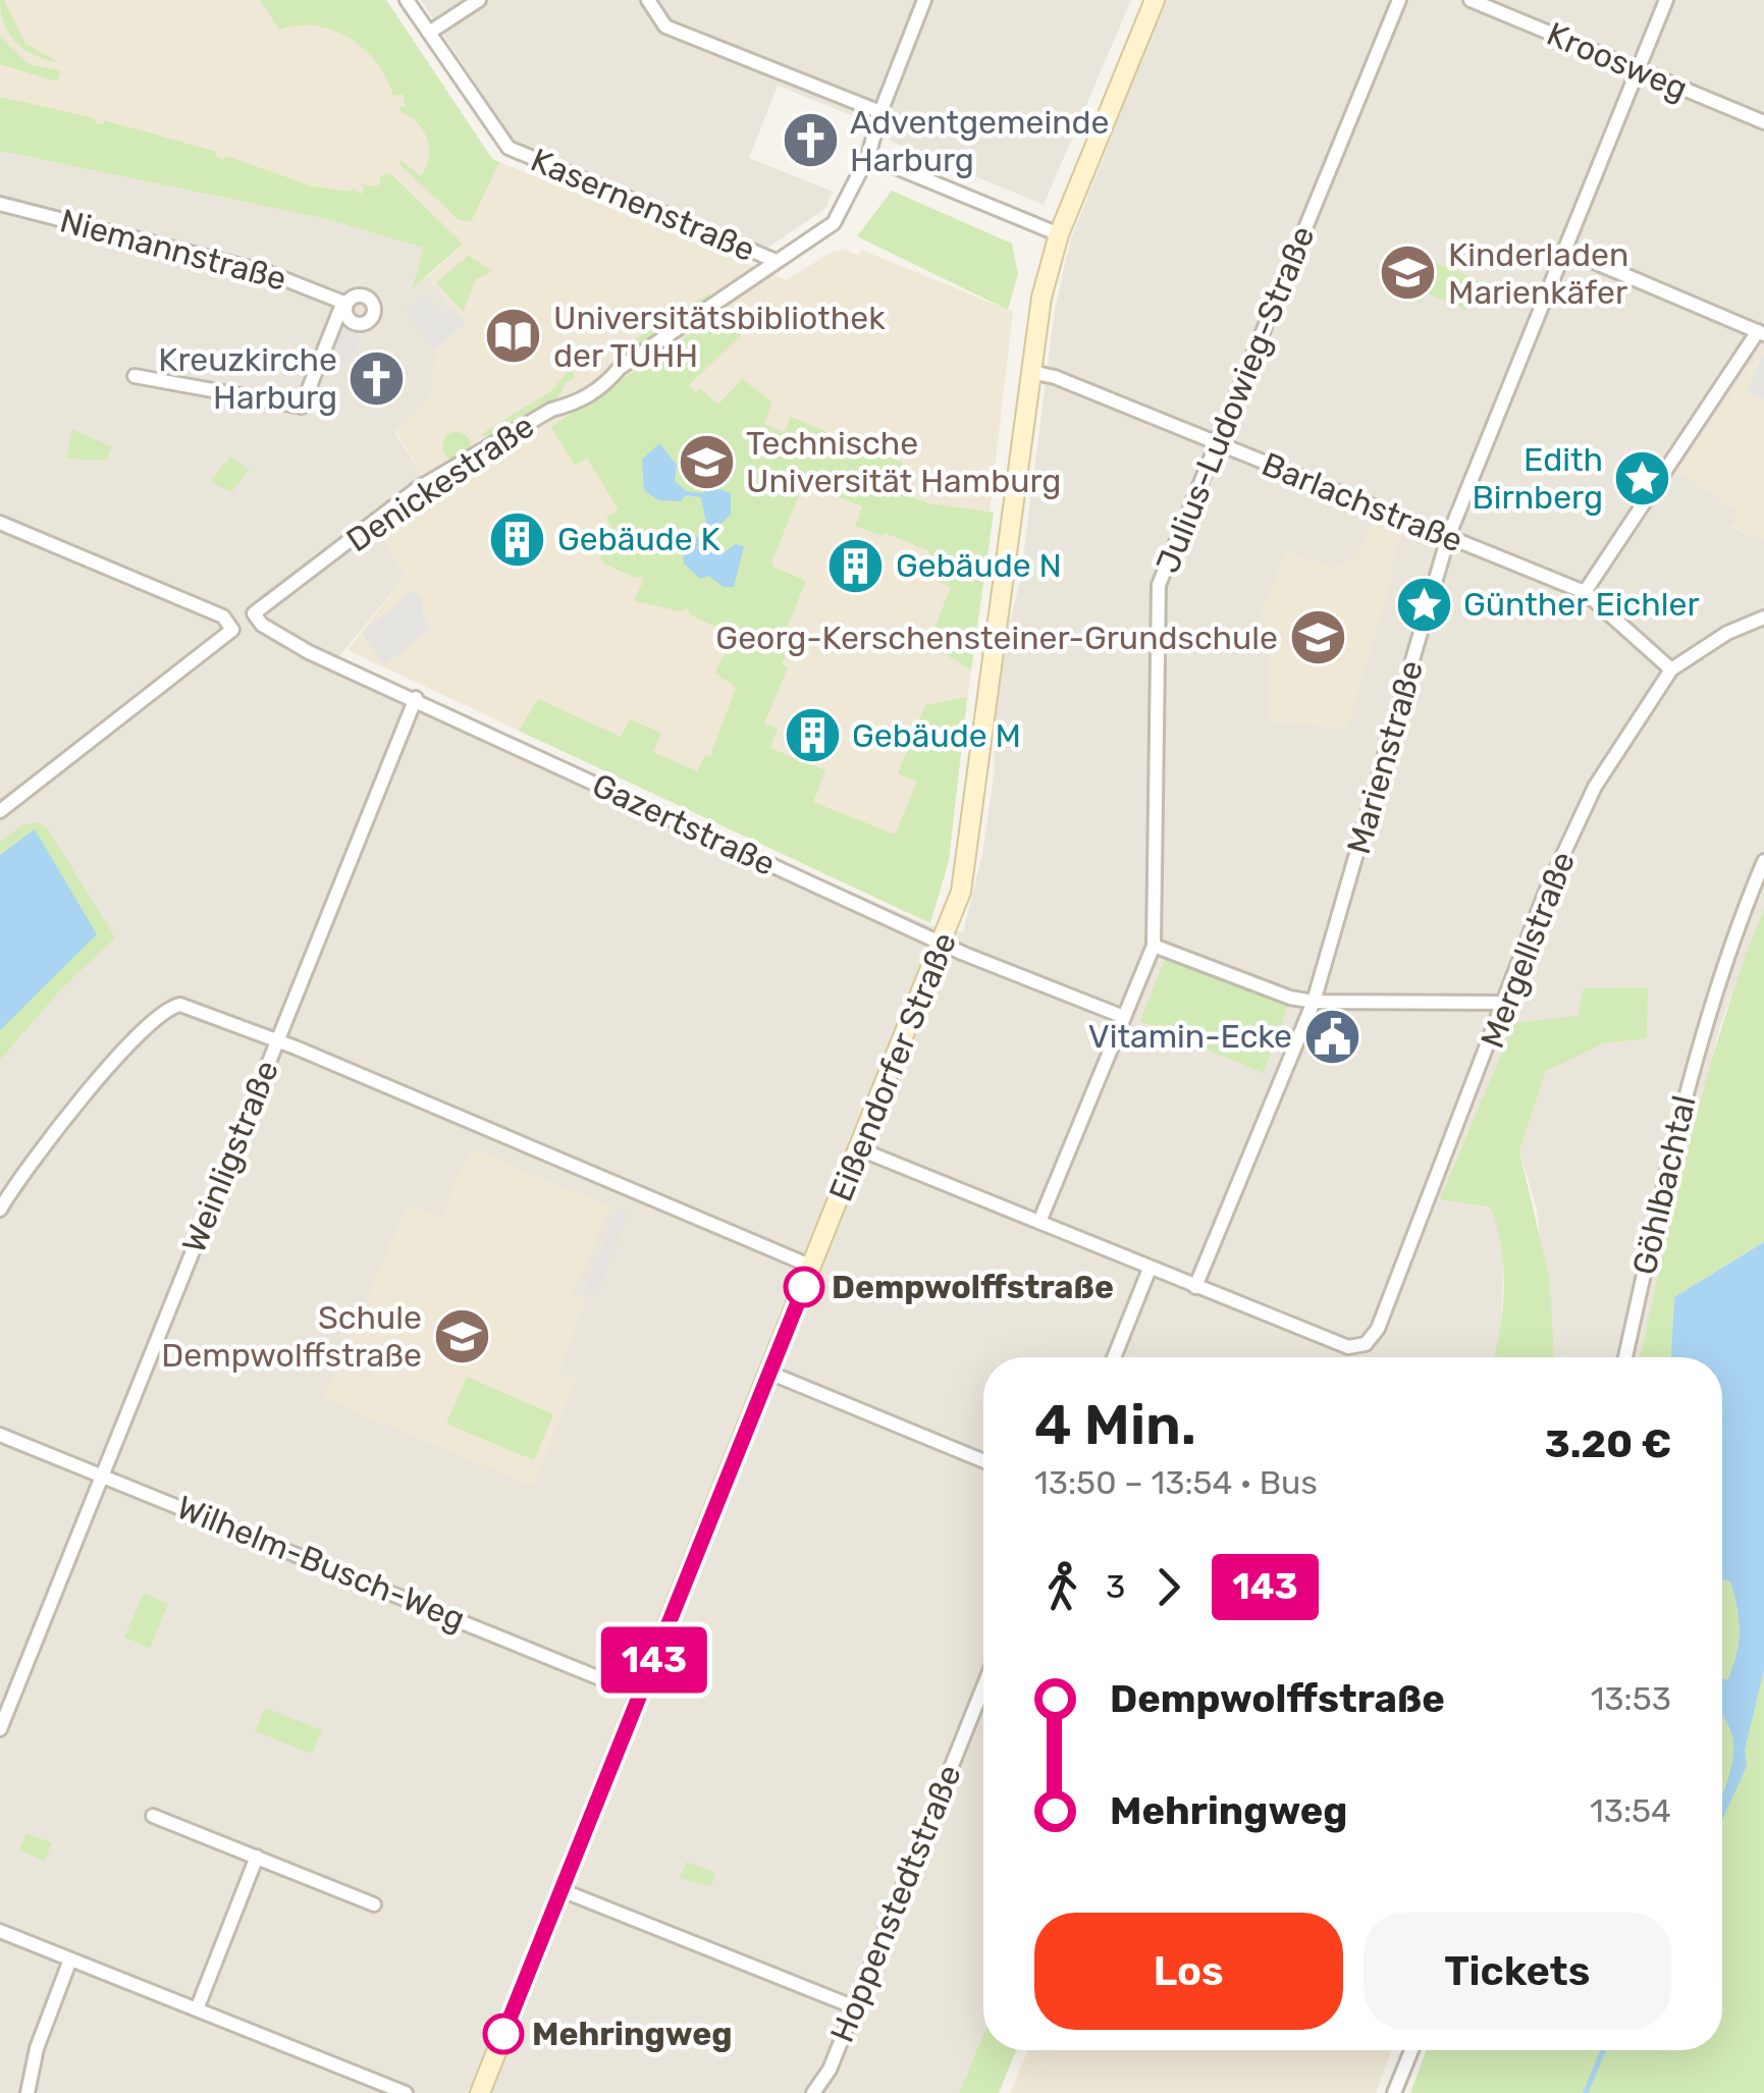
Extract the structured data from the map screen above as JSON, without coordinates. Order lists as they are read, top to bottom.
{
  "streets": {
    "main road": ["Eißendorfer Straße"],
    "street": [
      "Kroosweg",
      "Kasernenstraße",
      "Niemannstraße",
      "Julius-Ludowieg-Straße",
      "Denickestraße",
      "Barlachstraße",
      "Marienstraße",
      "Gazertstraße",
      "Mergellstraße",
      "Weinligstraße",
      "Göhlbachtal",
      "Wilhelm-Busch-Weg",
      "Hoppenstedtstraße"
    ]
  },
  "crossings": [
    ["Kroosweg", "Marienstraße"],
    ["Kasernenstraße", "Denickestraße"],
    ["Julius-Ludowieg-Straße", "Barlachstraße"],
    ["Julius-Ludowieg-Straße", "Gazertstraße"],
    ["Denickestraße", "Gazertstraße"],
    ["Barlachstraße", "Marienstraße"],
    ["Barlachstraße", "Mergellstraße"],
    ["Barlachstraße", "Eißendorfer Straße"],
    ["Marienstraße", "Mergellstraße"],
    ["Gazertstraße", "Eißendorfer Straße"],
    ["Gazertstraße", "Weinligstraße"],
    ["Eißendorfer Straße", "Wilhelm-Busch-Weg"],
    ["Weinligstraße", "Wilhelm-Busch-Weg"]
  ],
  "places": {
    "church": ["Adventgemeinde Harburg", "Kreuzkirche Harburg"],
    "school or university": [
      "Kinderladen Marienkäfer",
      "Technische Universität Hamburg",
      "Georg-Kerschensteiner-Grundschule",
      "Schule Dempwolffstraße"
    ],
    "library": ["Universitätsbibliothek der TUHH"],
    "place": ["Edith Birnberg", "Günther Eichler"],
    "building": ["Gebäude K", "Gebäude N", "Gebäude M"],
    "public building": ["Vitamin-Ecke"],
    "other": ["Dempwolffstraße", "Mehringweg"]
  },
  "lines": ["bus line 143"],
  "page": {
    "on_map": "143",
    "heading": ["4 Min.", "13:50 – 13:54 · Bus", "3.20 €"],
    "legs": ["3", "143"],
    "list": [
      {
        "name": "Dempwolffstraße",
        "value": "13:53"
      },
      {
        "name": "Mehringweg",
        "value": "13:54"
      }
    ],
    "buttons": ["Los", "Tickets"]
  }
}
